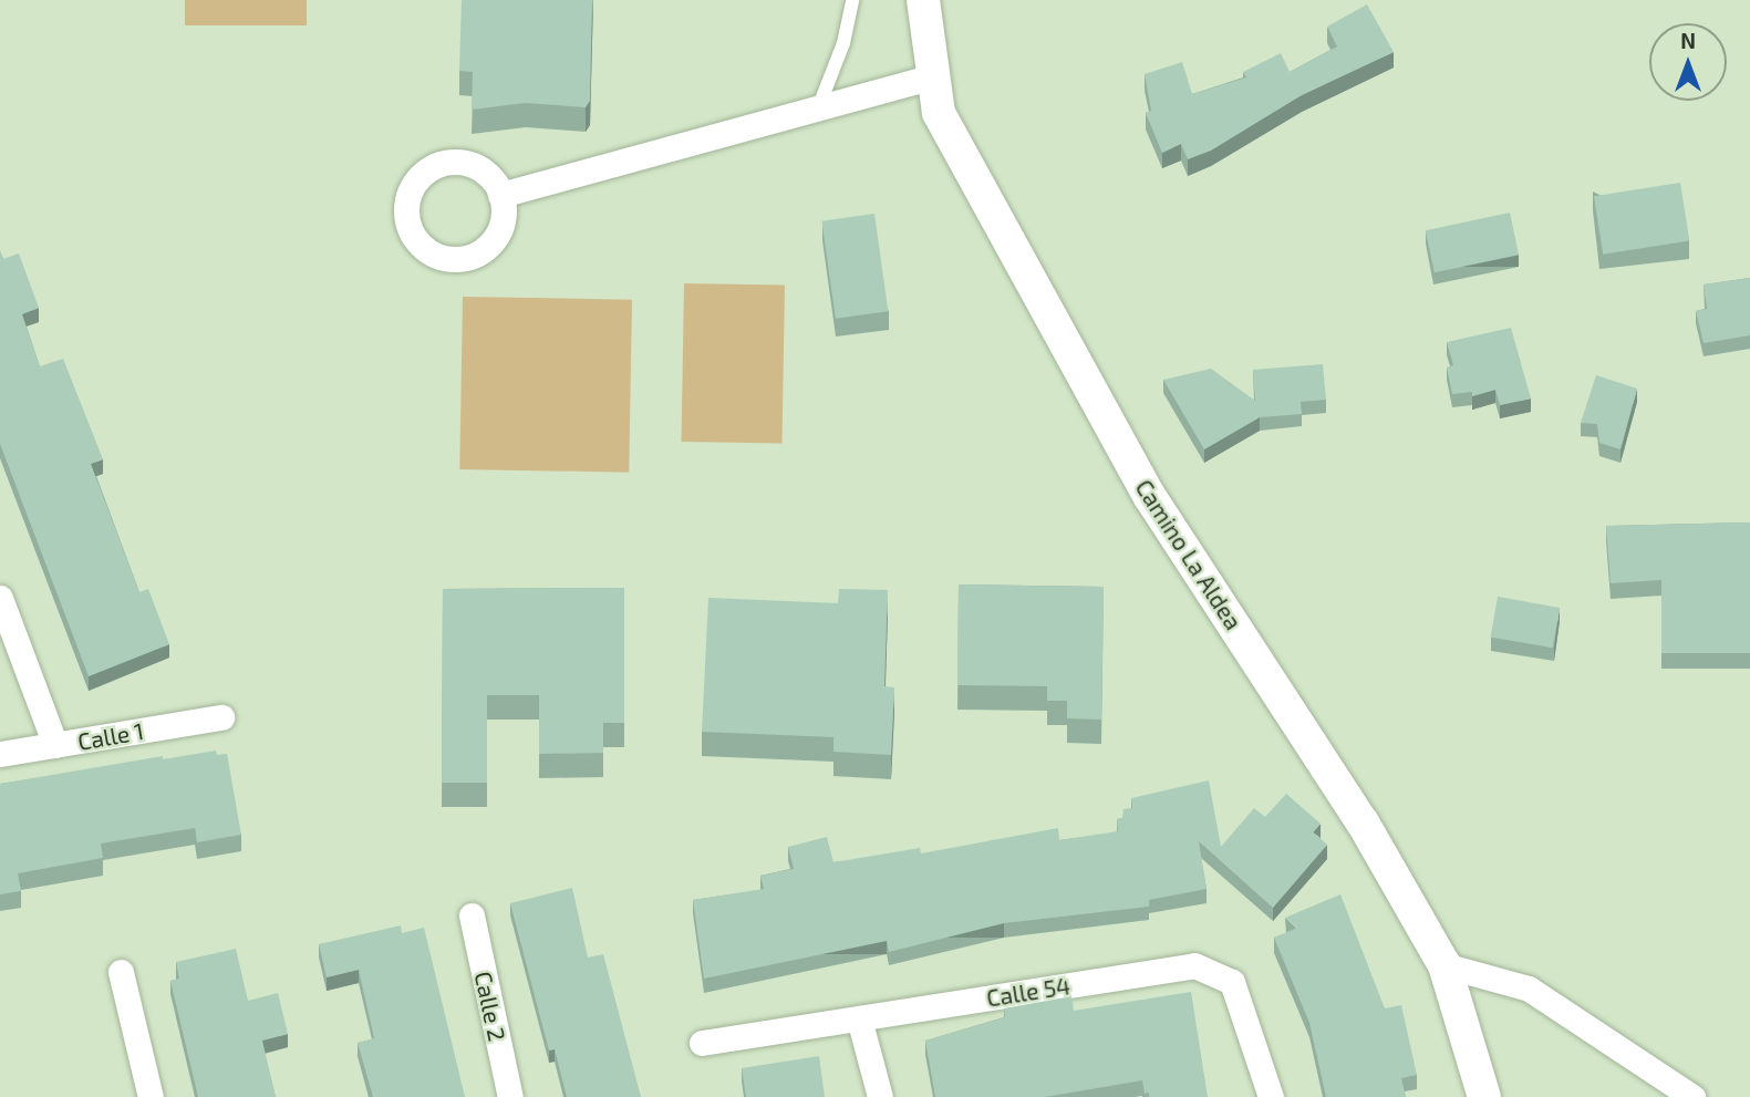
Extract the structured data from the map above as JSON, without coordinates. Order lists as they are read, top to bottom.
{
  "streets": {
    "street": [
      "Camino La Aldea",
      "Calle 1",
      "Calle 54",
      "Calle 2"
    ]
  },
  "north": "top"
}
